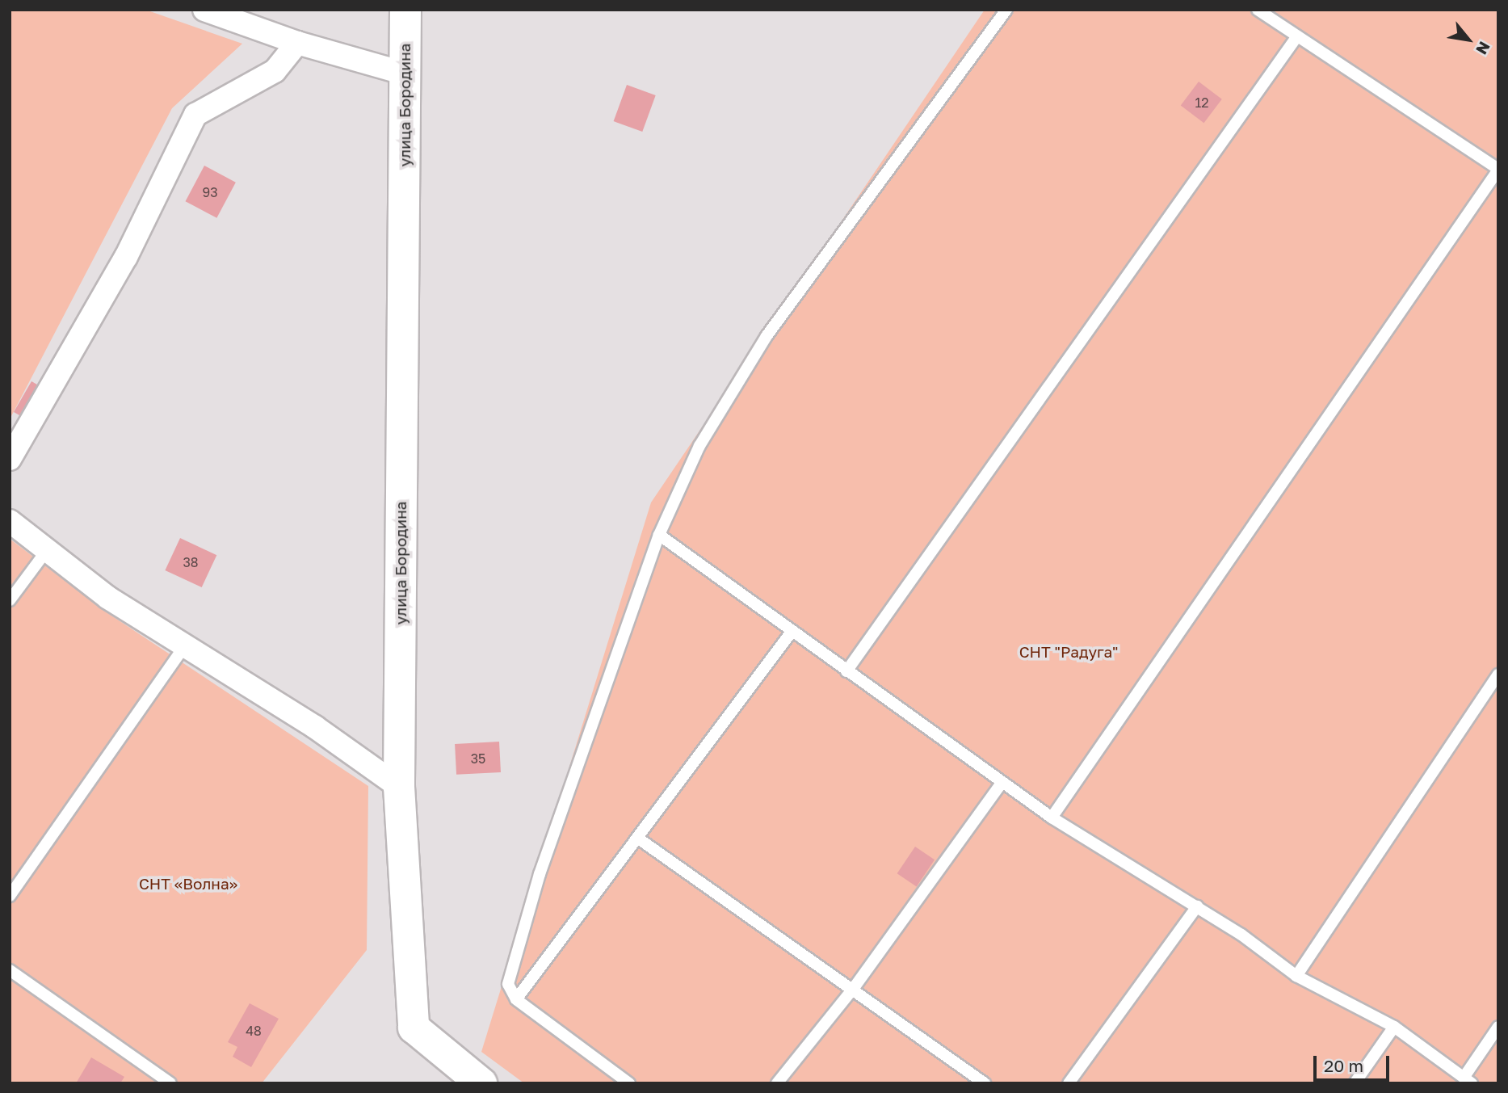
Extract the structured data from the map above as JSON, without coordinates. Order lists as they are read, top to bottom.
{
  "streets": {
    "main road": ["улица Бородина"]
  },
  "parks": ["СНТ \"Радуга\"", "СНТ «Волна»"],
  "house_numbers": [
    "12",
    "93",
    "38",
    "35",
    "48"
  ],
  "scale_bar": "20 m",
  "north": "bottom right"
}
